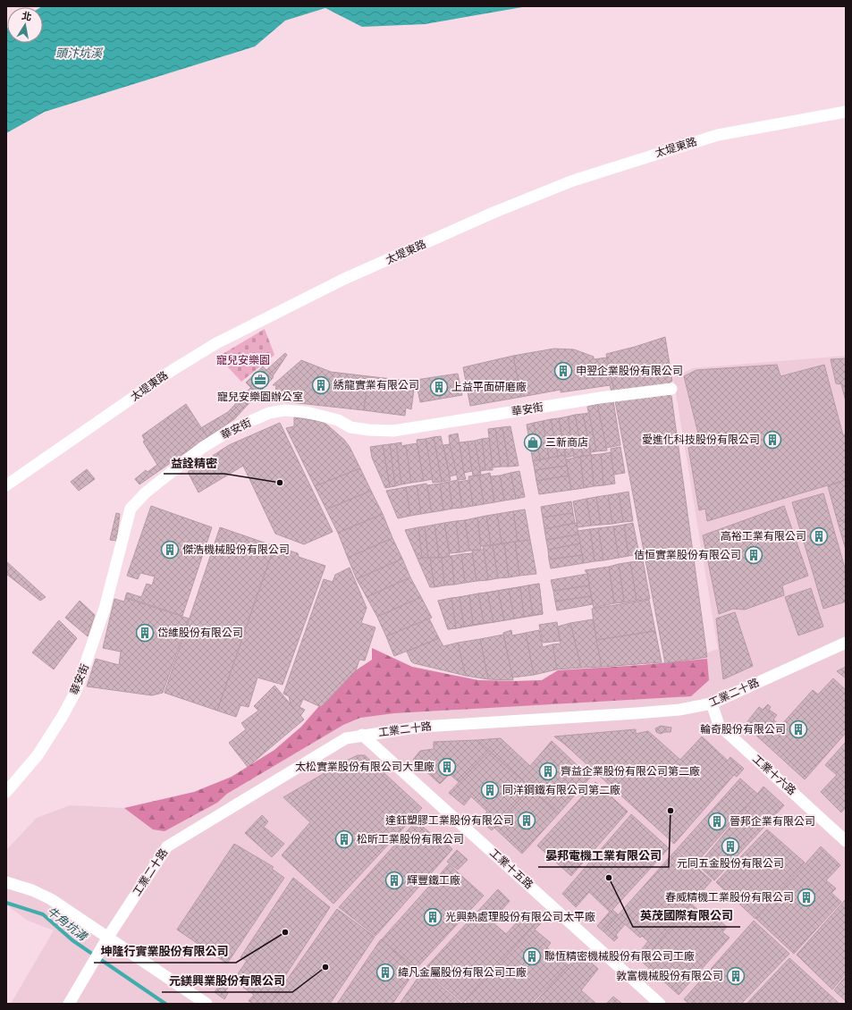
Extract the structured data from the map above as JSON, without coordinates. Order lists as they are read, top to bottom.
{
  "streets": {
    "street": [
      "太堤東路",
      "華安街",
      "工業二十路",
      "工業十六路",
      "工業十五路"
    ]
  },
  "crossings": [
    ["工業二十路", "工業十六路"],
    ["工業二十路", "工業十五路"]
  ],
  "water": ["頭汴坑溪", "牛角坑溝"],
  "parks": ["寵兒安樂園"],
  "places": {
    "building": [
      "申翌企業股份有限公司",
      "綉龍實業有限公司",
      "上益平面研磨廠",
      "愛進化科技股份有限公司",
      "高裕工業有限公司",
      "傑浩機械股份有限公司",
      "佶恒實業股份有限公司",
      "岱維股份有限公司",
      "輪奇股份有限公司",
      "太松實業股份有限公司大里廠",
      "齊益企業股份有限公司第二廠",
      "同洋鋼鐵有限公司第二廠",
      "達鈺塑膠工業股份有限公司",
      "晉邦企業有限公司",
      "松昕工業股份有限公司",
      "元同五金股份有限公司",
      "輝豐鐵工廠",
      "春威精機工業股份有限公司",
      "光興熱處理股份有限公司太平廠",
      "聯恆精密機械股份有限公司工廠",
      "緯凡金屬股份有限公司工廠",
      "敦富機械股份有限公司"
    ],
    "office": ["寵兒安樂園辦公室"],
    "shop": ["三新商店"],
    "other": [
      "益詮精密",
      "晏邦電機工業有限公司",
      "英茂國際有限公司",
      "坤隆行實業股份有限公司",
      "元鎂興業股份有限公司"
    ]
  },
  "north": "top"
}
